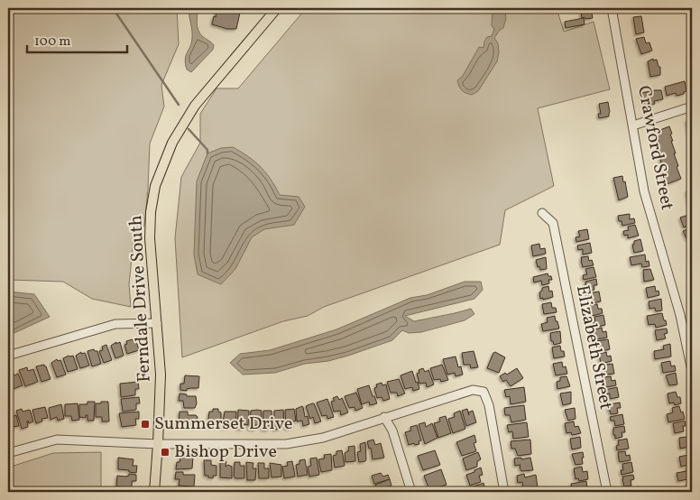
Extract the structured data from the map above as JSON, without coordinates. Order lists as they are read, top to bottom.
{
  "streets": {
    "main road": ["Ferndale Drive South"],
    "street": ["Crawford Street", "Elizabeth Street"]
  },
  "places": {
    "transit": ["Summerset Drive", "Bishop Drive"]
  },
  "scale_bar": "100 m"
}
